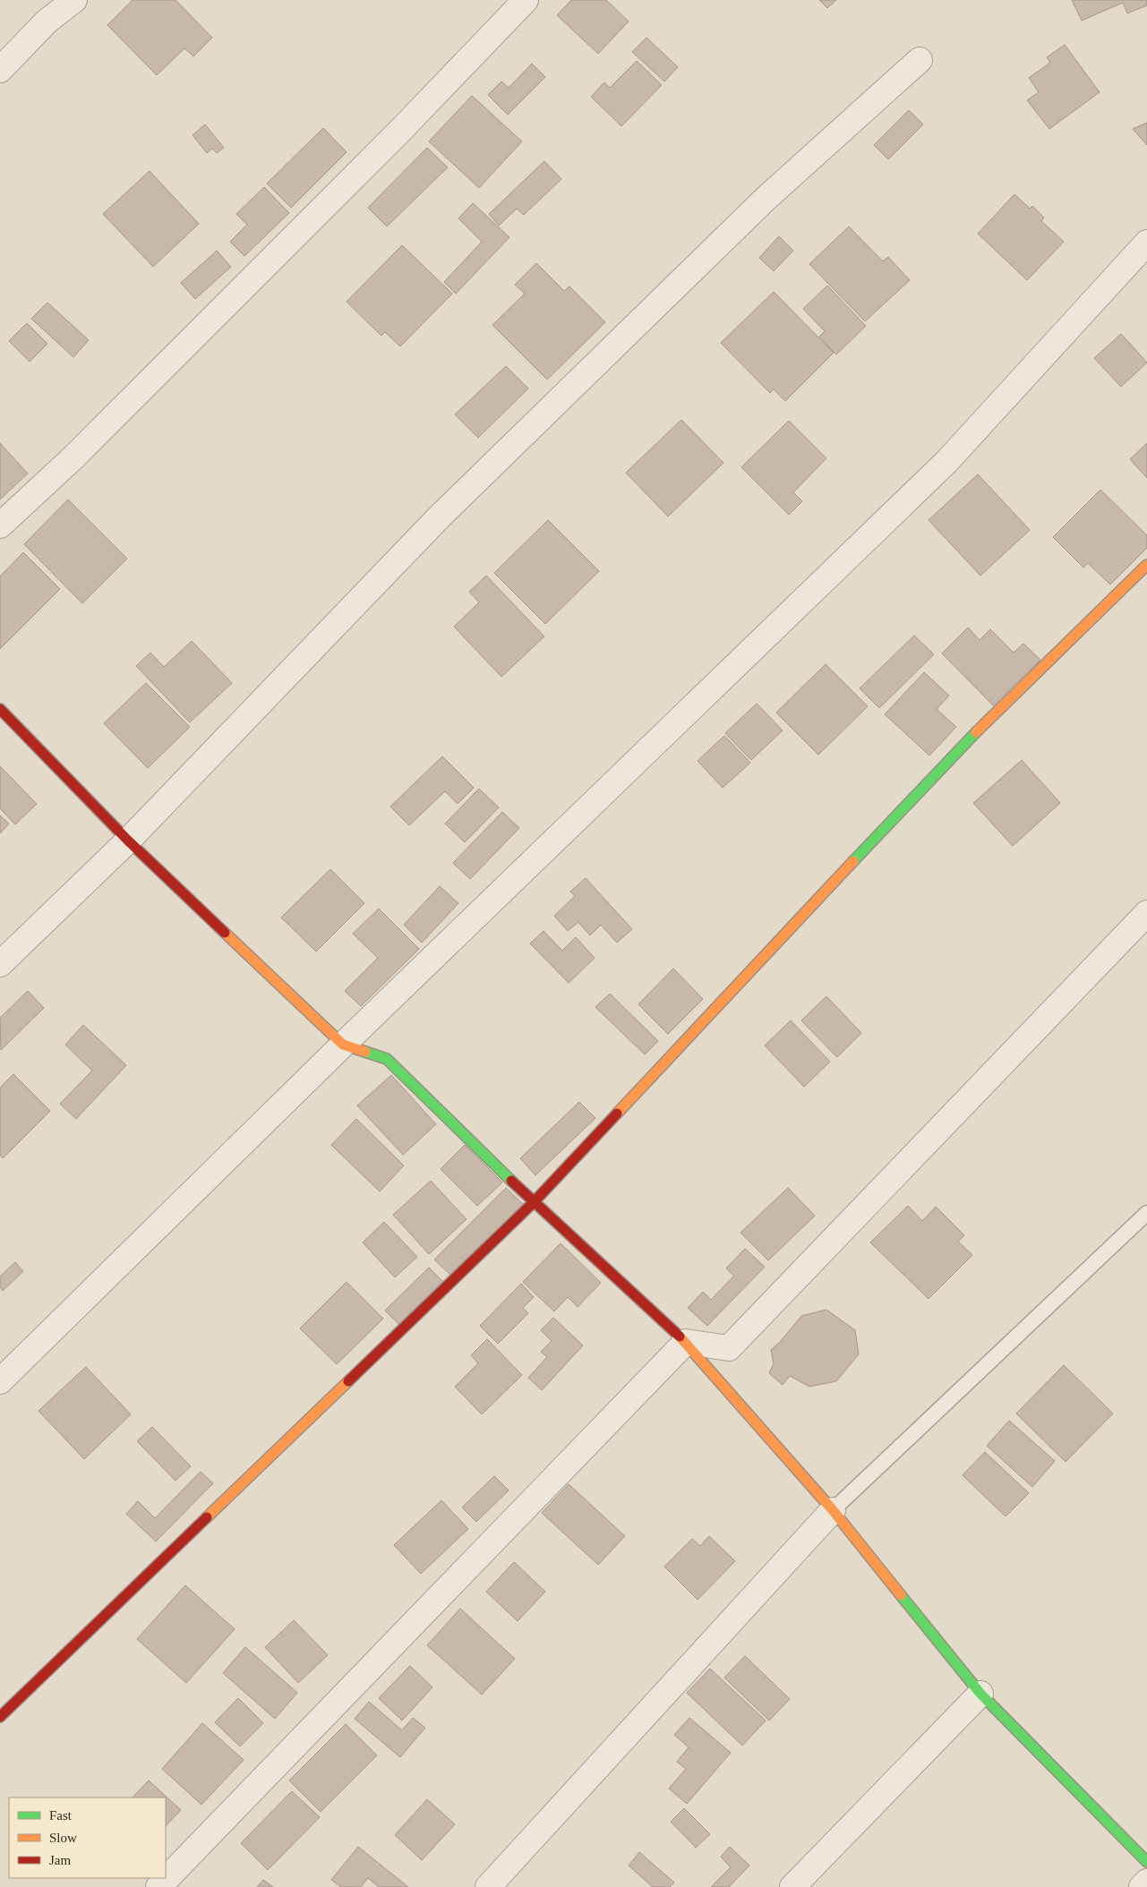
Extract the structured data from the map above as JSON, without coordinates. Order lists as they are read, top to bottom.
{
  "legend": ["Fast", "Slow", "Jam"]
}
